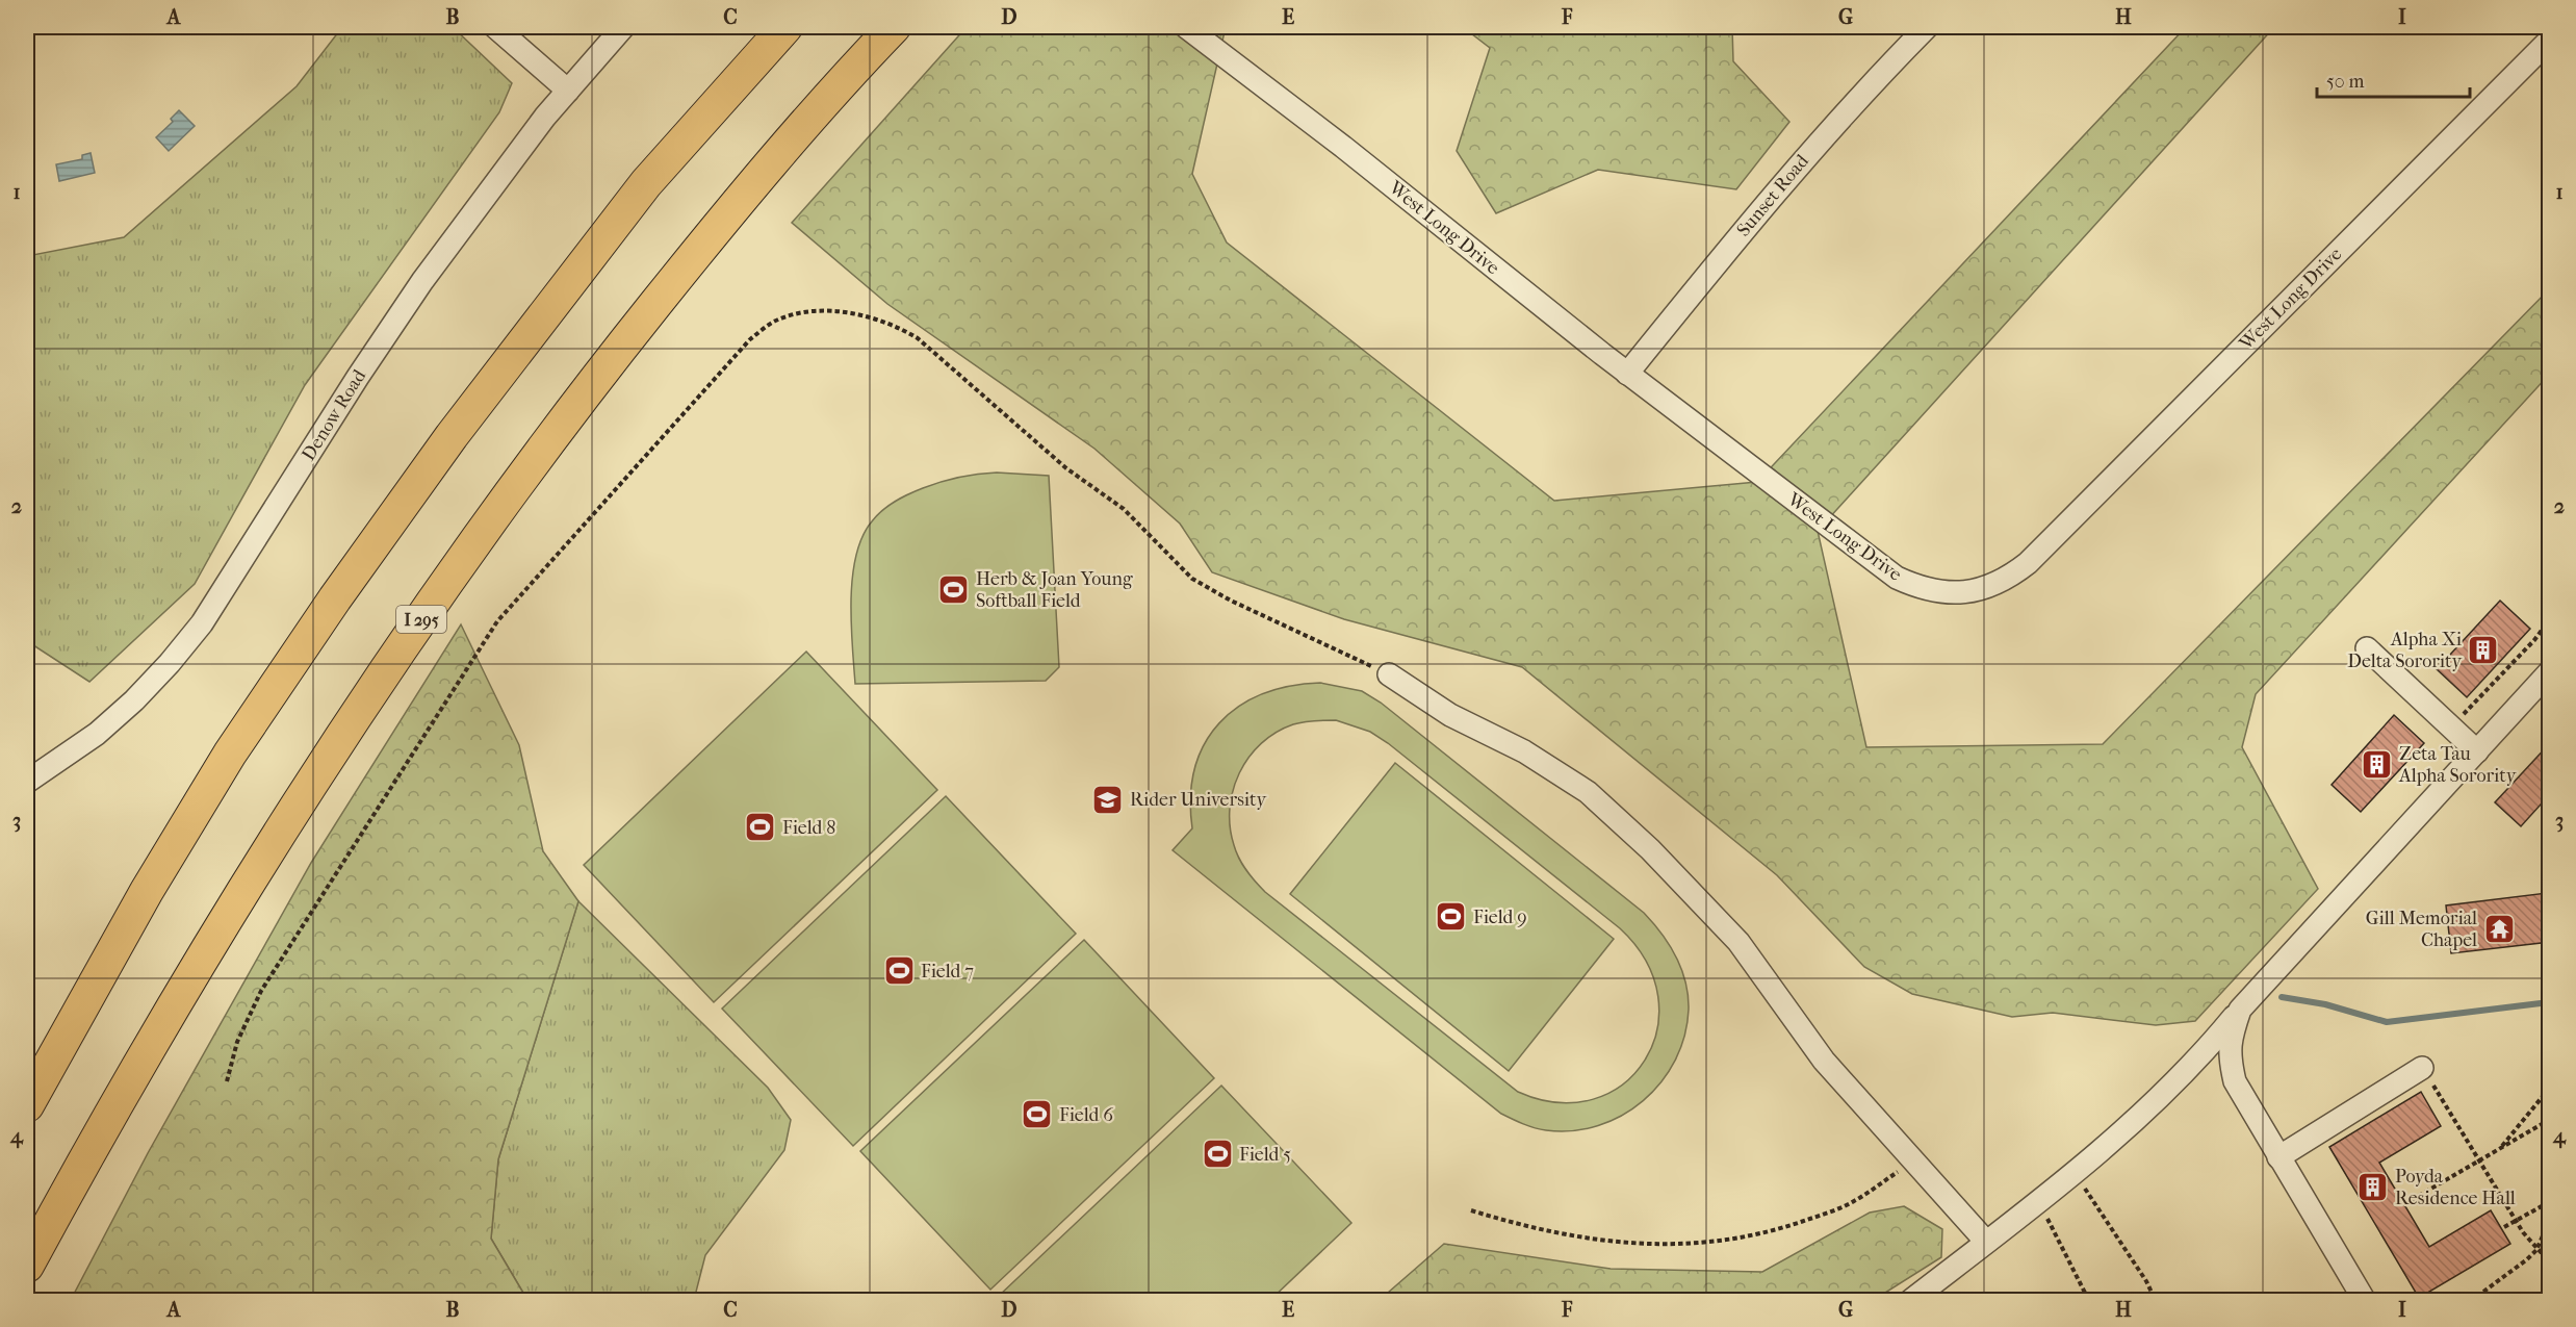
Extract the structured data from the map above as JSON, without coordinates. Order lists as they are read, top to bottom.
{
  "streets": {
    "highway": ["I 295"],
    "street": ["Sunset Road", "West Long Drive", "Denow Road"]
  },
  "crossings": [
    ["Sunset Road", "West Long Drive"]
  ],
  "places": {
    "sports": [
      "Herb & Joan Young Softball Field",
      "Field 8",
      "Field 9",
      "Field 7",
      "Field 6",
      "Field 5"
    ],
    "building": ["Alpha Xi Delta Sorority", "Zeta Tau Alpha Sorority", "Poyda Residence Hall"],
    "school or university": ["Rider University"],
    "temple": ["Gill Memorial Chapel"]
  },
  "scale_bar": "50 m",
  "grid": {
    "columns": [
      "A",
      "B",
      "C",
      "D",
      "E",
      "F",
      "G",
      "H",
      "I"
    ],
    "rows": [
      "1",
      "2",
      "3",
      "4"
    ]
  }
}
